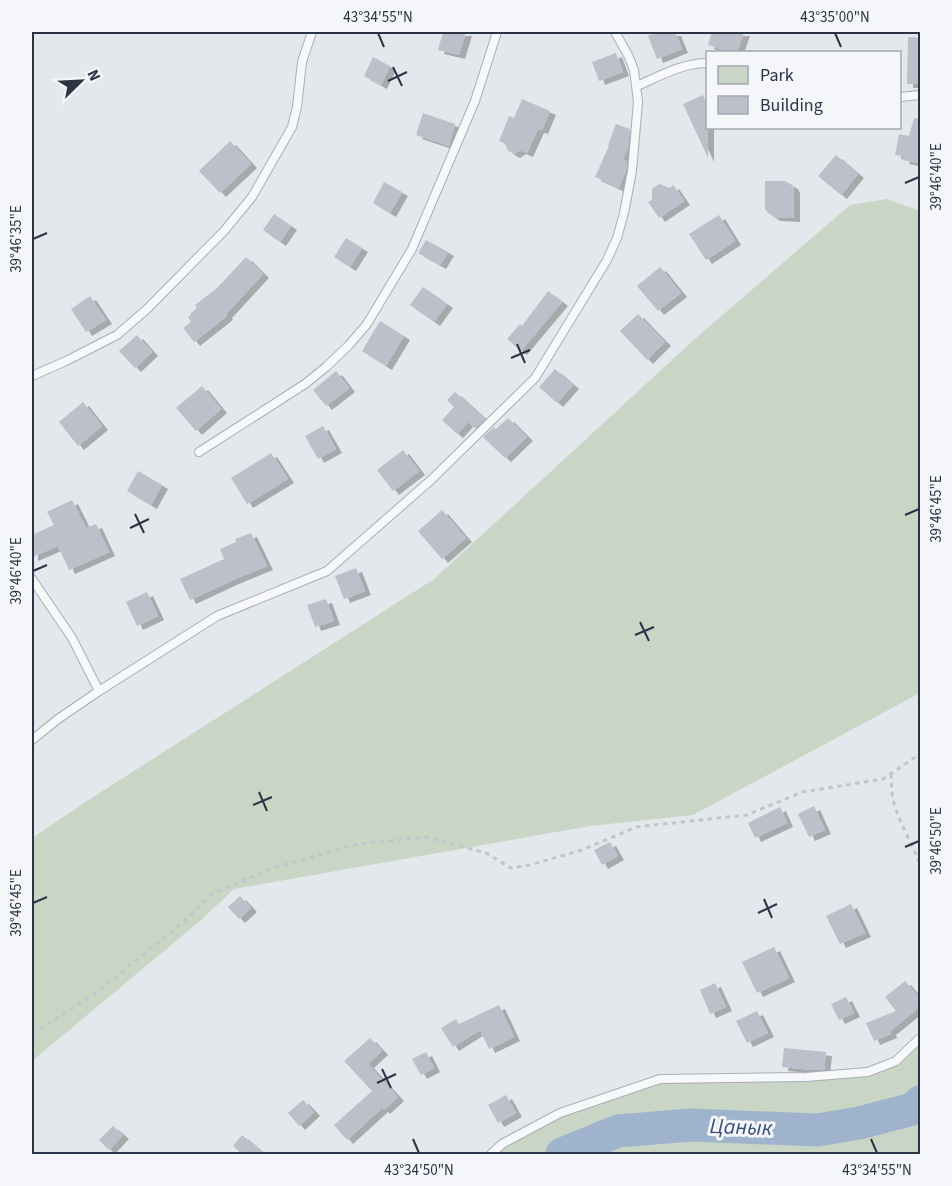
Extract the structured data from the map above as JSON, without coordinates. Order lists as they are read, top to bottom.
{
  "water": ["Цанык"],
  "legend": ["Park", "Building"],
  "north": "top right",
  "coordinates": [
    "43°34'55\"N",
    "43°35'00\"N",
    "39°46'40\"E",
    "39°46'35\"E",
    "39°46'45\"E",
    "39°46'50\"E",
    "43°34'50\"N"
  ]
}
